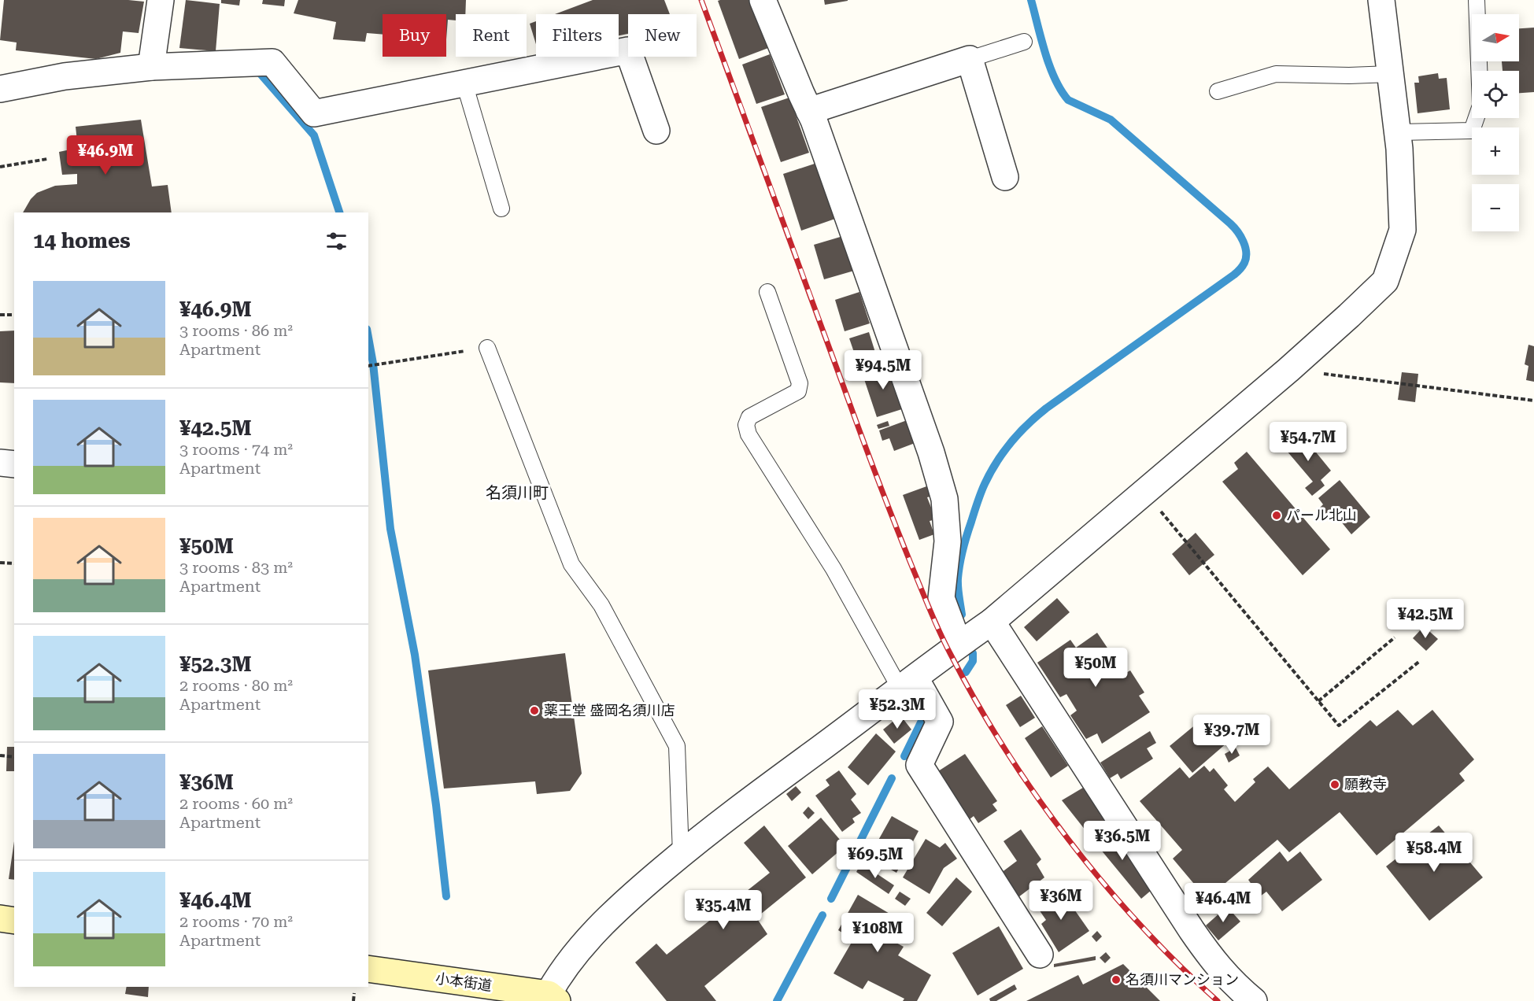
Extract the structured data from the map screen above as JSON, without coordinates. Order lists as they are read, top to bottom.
{
  "streets": {
    "street": ["小本街道"]
  },
  "districts": ["名須川町"],
  "places": [
    "パール北山",
    "薬王堂 盛岡名須川店",
    "願教寺",
    "名須川マンション"
  ],
  "north": "right",
  "page": {
    "map_buttons": ["+", "−"],
    "chip": [
      "Buy",
      "Rent",
      "Filters",
      "New"
    ],
    "price": [
      "¥46.9M",
      "¥94.5M",
      "¥54.7M",
      "¥42.5M",
      "¥50M",
      "¥52.3M",
      "¥39.7M",
      "¥36.5M",
      "¥58.4M",
      "¥69.5M",
      "¥36M",
      "¥46.4M",
      "¥35.4M",
      "¥108M"
    ],
    "heading": "14 homes",
    "list": [
      {
        "name": "¥46.9M",
        "note": "3 rooms · 86 m² · Apartment"
      },
      {
        "name": "¥42.5M",
        "note": "3 rooms · 74 m² · Apartment"
      },
      {
        "name": "¥50M",
        "note": "3 rooms · 83 m² · Apartment"
      },
      {
        "name": "¥52.3M",
        "note": "2 rooms · 80 m² · Apartment"
      },
      {
        "name": "¥36M",
        "note": "2 rooms · 60 m² · Apartment"
      },
      {
        "name": "¥46.4M",
        "note": "2 rooms · 70 m² · Apartment"
      }
    ]
  }
}
